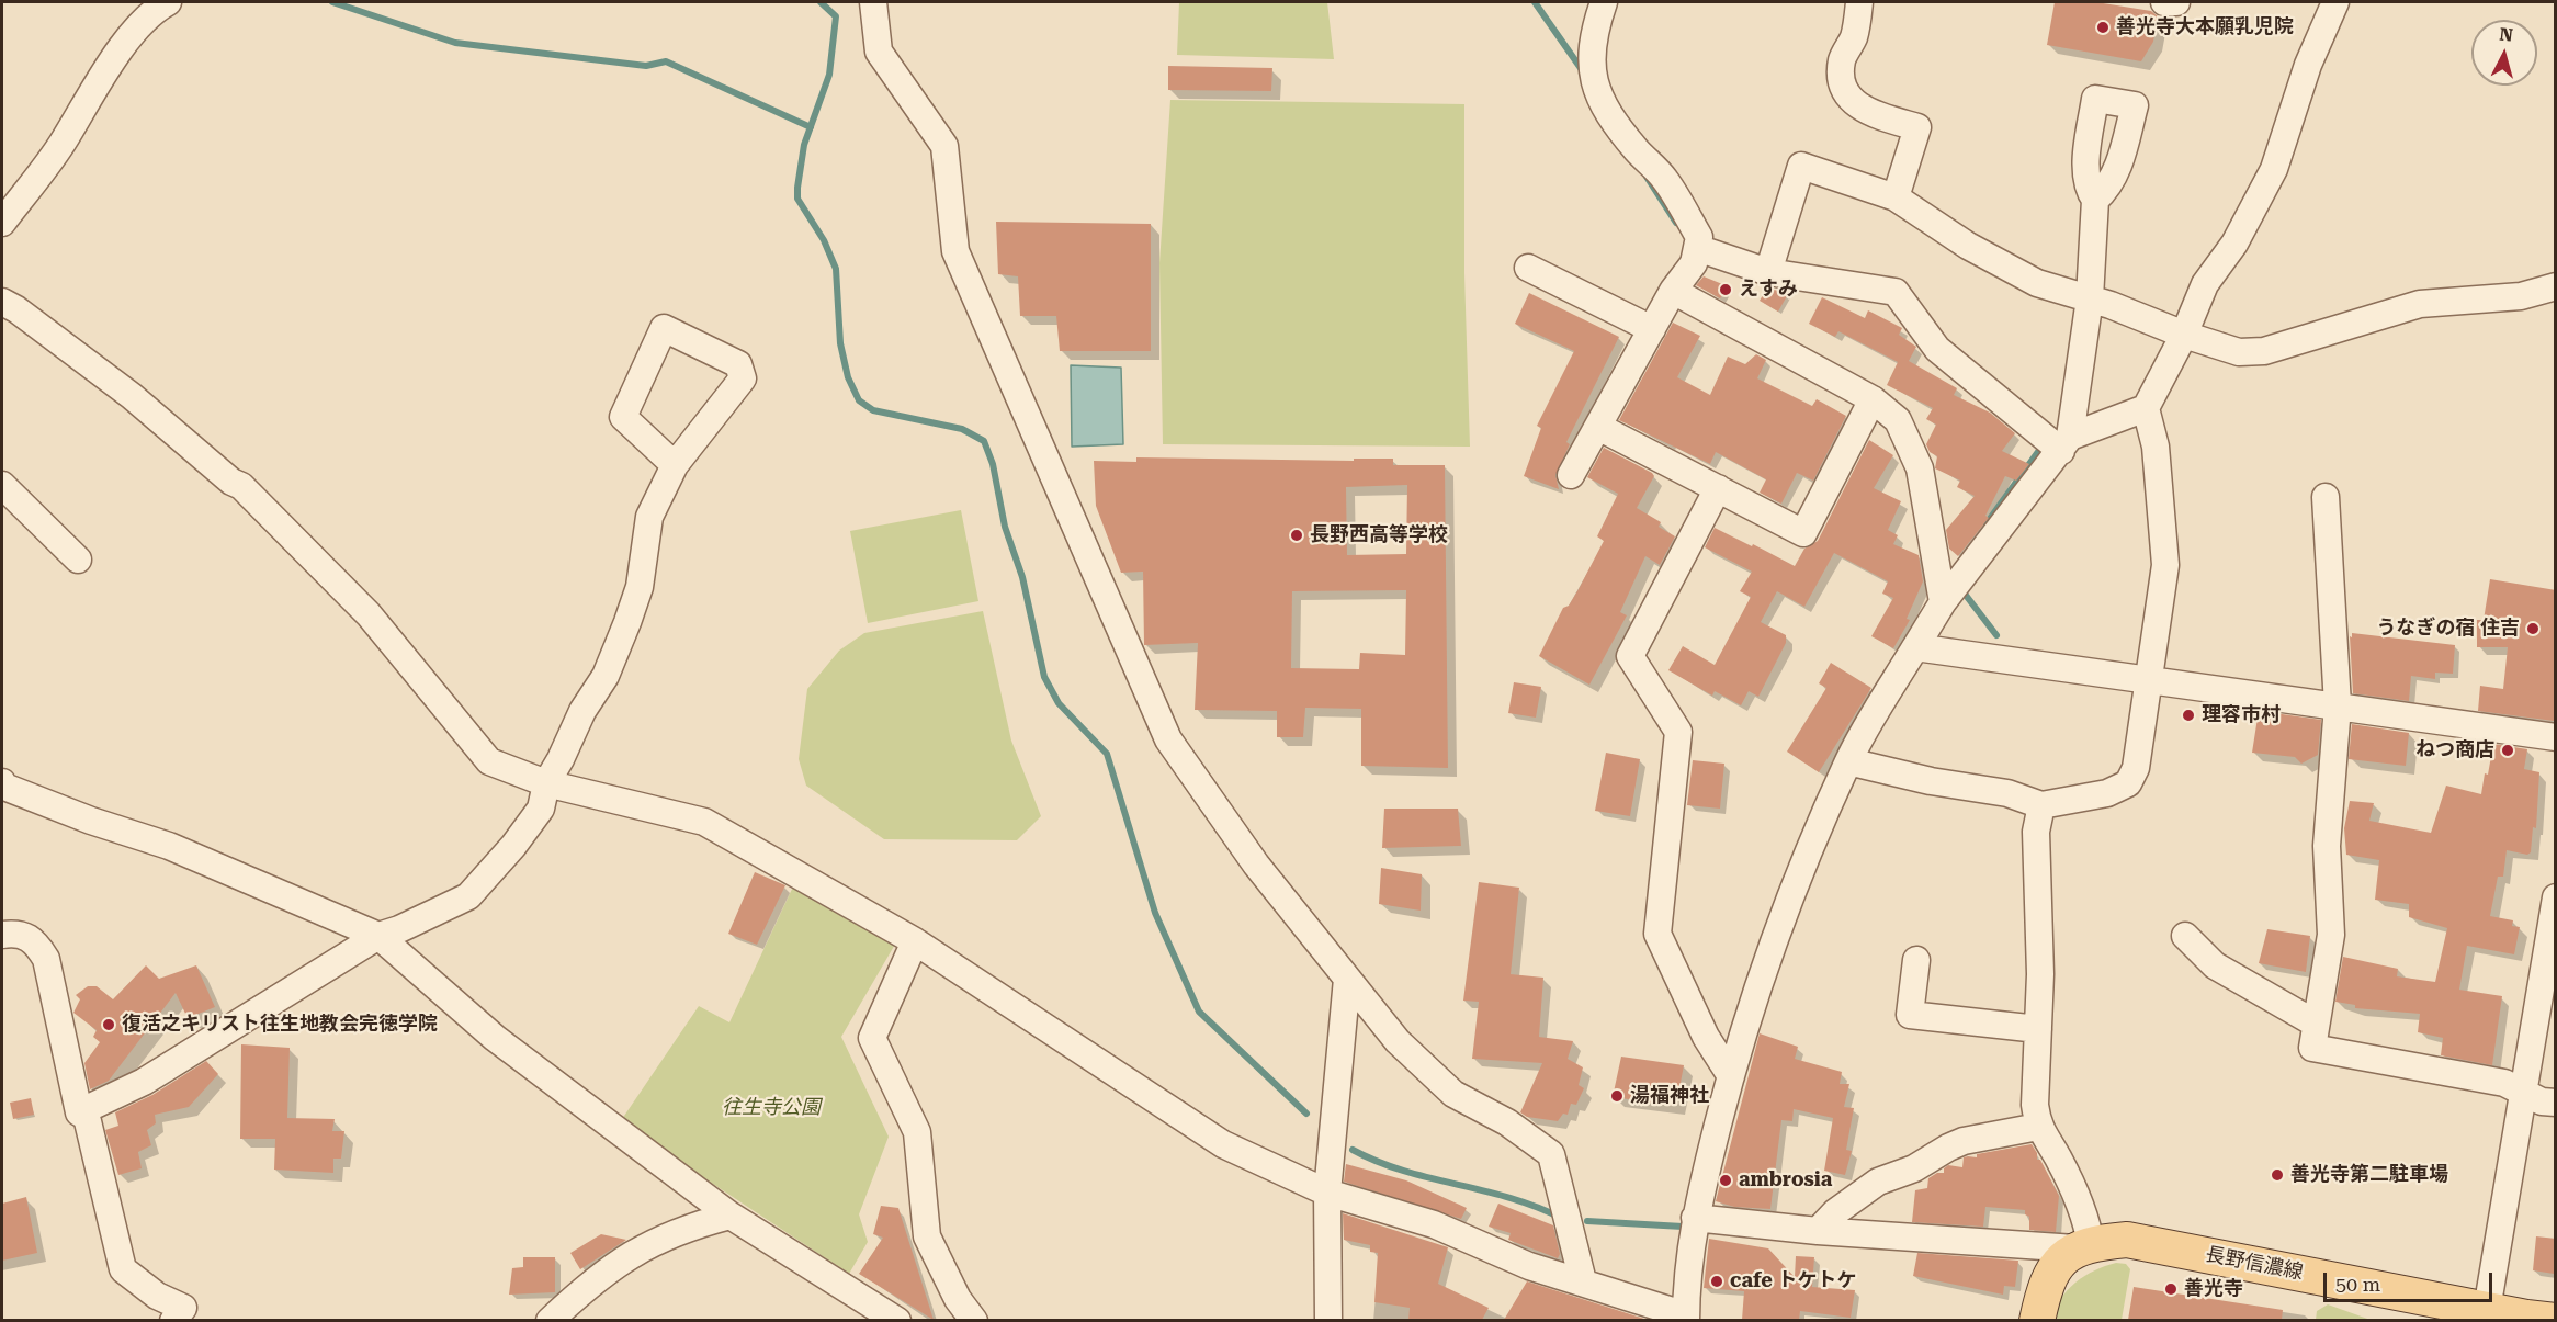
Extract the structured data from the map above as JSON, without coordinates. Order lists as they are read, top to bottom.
{
  "streets": {
    "main road": ["長野信濃線"]
  },
  "parks": ["往生寺公園"],
  "places": [
    "善光寺大本願乳児院",
    "えすみ",
    "長野西高等学校",
    "うなぎの宿 住吉",
    "理容市村",
    "ねつ商店",
    "復活之キリスト往生地教会完徳学院",
    "湯福神社",
    "善光寺第二駐車場",
    "ambrosia",
    "cafe トケトケ",
    "善光寺"
  ],
  "scale_bar": "50 m",
  "north": "top"
}
